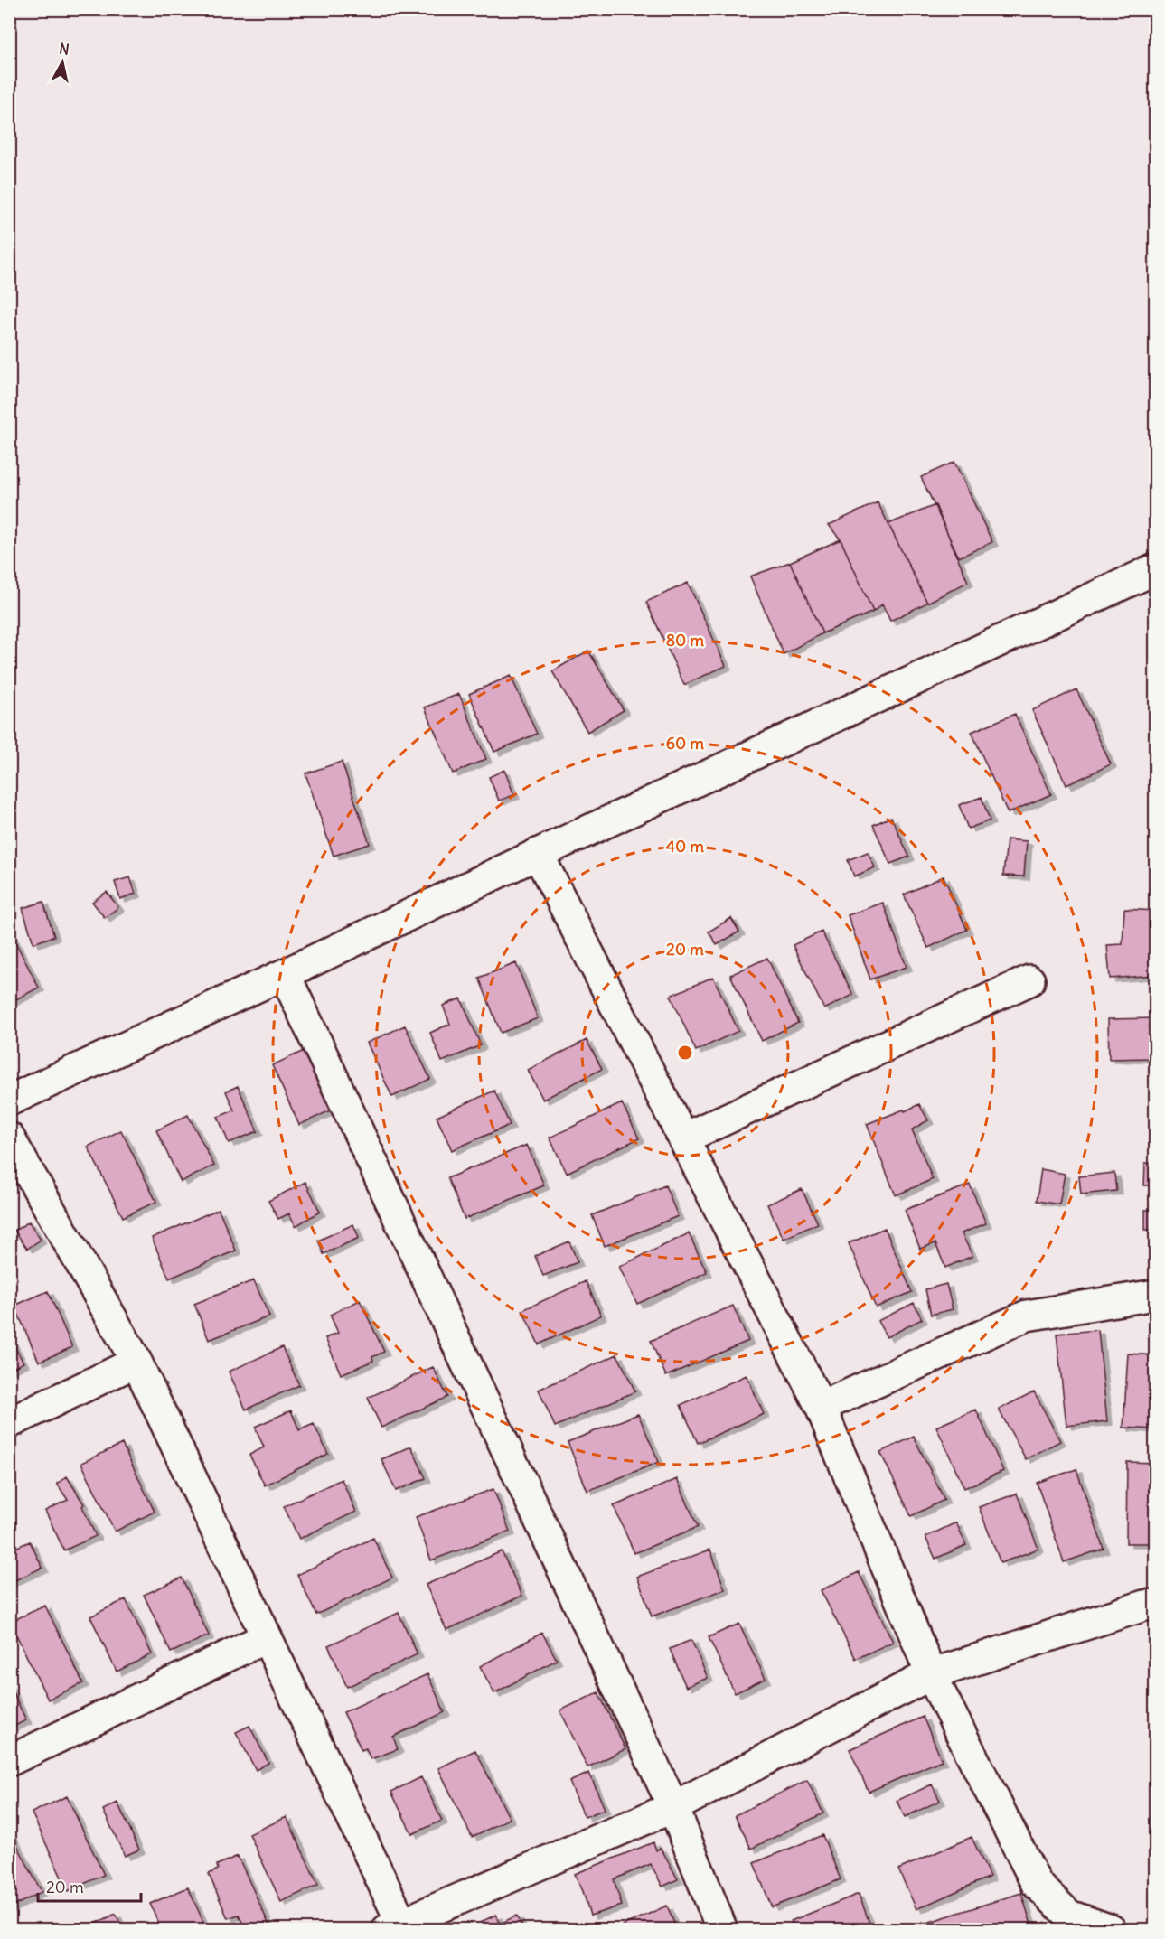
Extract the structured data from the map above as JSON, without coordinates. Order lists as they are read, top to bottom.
{
  "scale_bar": "20 m",
  "north": "top",
  "rings": [
    "80 m",
    "60 m",
    "40 m",
    "20 m"
  ]
}
